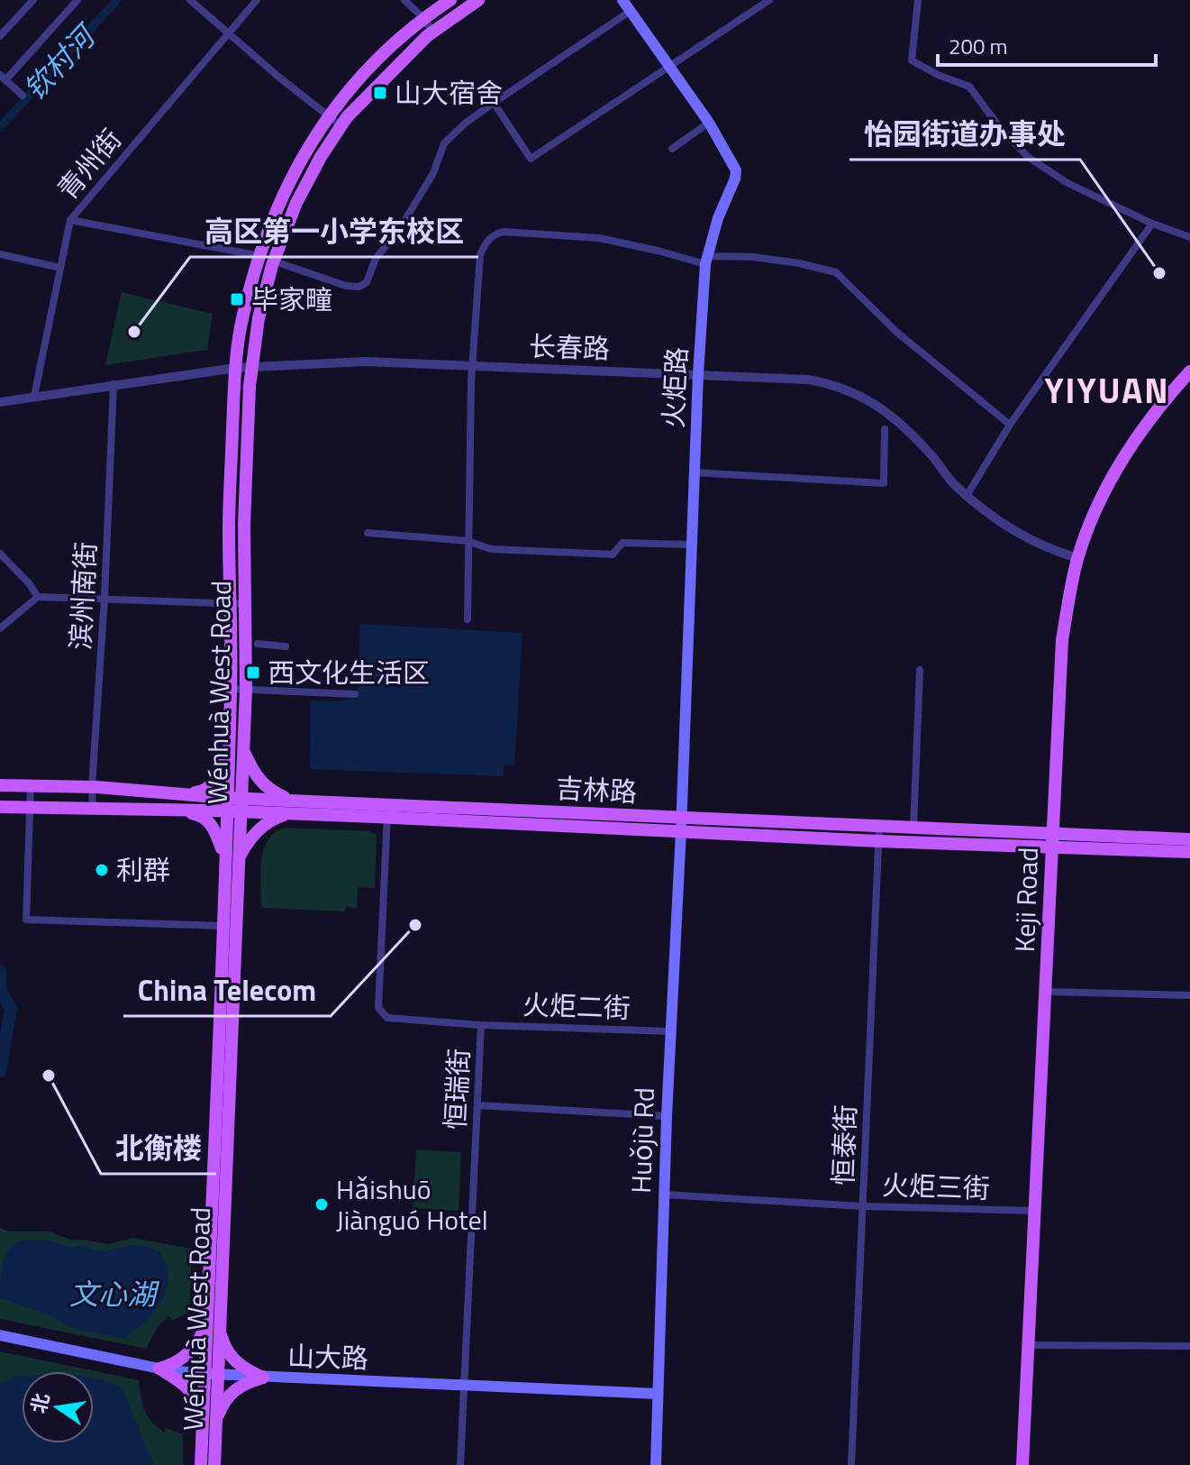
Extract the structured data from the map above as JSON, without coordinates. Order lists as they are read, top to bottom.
{
  "streets": {
    "main road": [
      "火炬路",
      "Wénhuà West Road",
      "吉林路",
      "Keji Road",
      "Huǒjù Rd",
      "山大路"
    ],
    "street": [
      "青州街",
      "长春路",
      "滨州南街",
      "火炬二街",
      "恒瑞街",
      "恒泰街",
      "火炬三街"
    ]
  },
  "crossings": [
    ["青州街", "长春路"],
    ["长春路", "火炬路"],
    ["长春路", "滨州南街"],
    ["长春路", "Wénhuà West Road"],
    ["长春路", "Keji Road"],
    ["火炬路", "吉林路"],
    ["火炬路", "Huǒjù Rd"],
    ["滨州南街", "吉林路"],
    ["Wénhuà West Road", "吉林路"],
    ["Wénhuà West Road", "山大路"],
    ["吉林路", "Keji Road"],
    ["吉林路", "恒瑞街"],
    ["吉林路", "Huǒjù Rd"],
    ["吉林路", "恒泰街"],
    ["Keji Road", "火炬三街"],
    ["火炬二街", "恒瑞街"],
    ["火炬二街", "Huǒjù Rd"],
    ["恒瑞街", "山大路"],
    ["Huǒjù Rd", "火炬三街"],
    ["Huǒjù Rd", "山大路"],
    ["恒泰街", "火炬三街"]
  ],
  "districts": ["YIYUAN"],
  "water": ["钦村河", "文心湖"],
  "places": {
    "transit": ["山大宿舍", "毕家疃", "西文化生活区"],
    "other": [
      "怡园街道办事处",
      "高区第一小学东校区",
      "利群",
      "China Telecom",
      "北衡楼",
      "Hǎishuō Jiànguó Hotel"
    ]
  },
  "scale_bar": "200 m",
  "north": "left"
}
